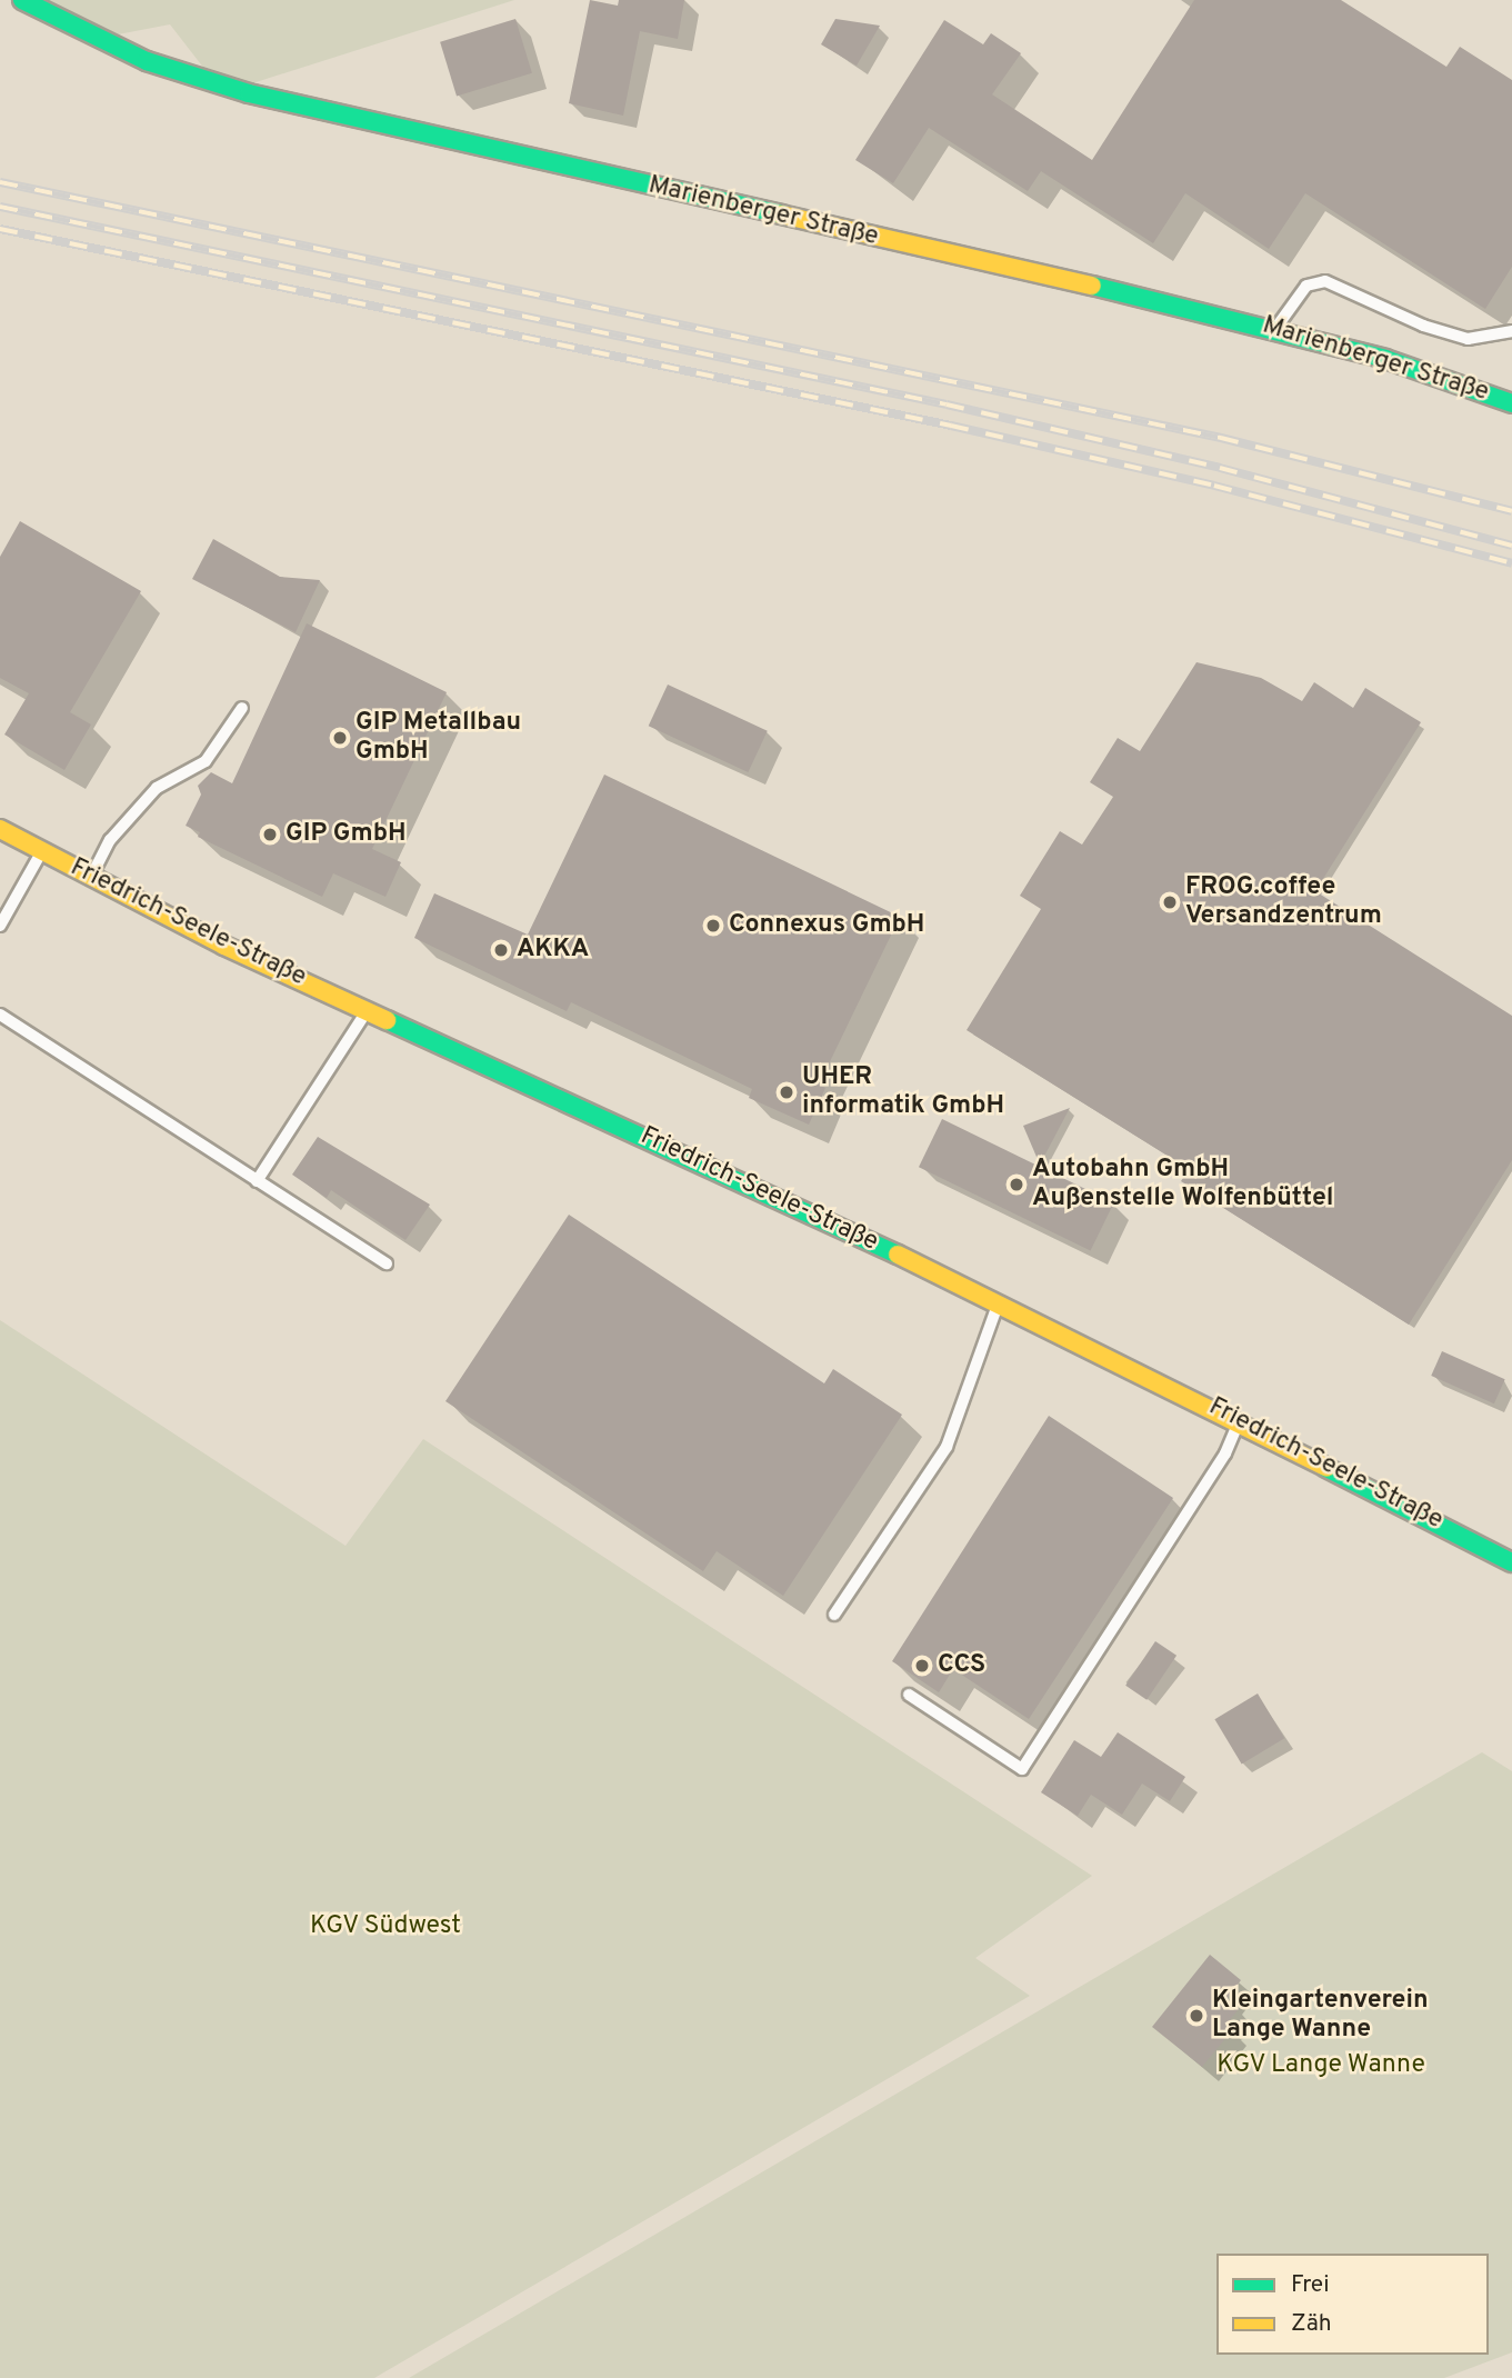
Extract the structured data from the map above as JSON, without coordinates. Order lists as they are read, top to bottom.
{
  "streets": {
    "street": ["Marienberger Straße", "Friedrich-Seele-Straße"]
  },
  "parks": ["KGV Südwest", "KGV Lange Wanne"],
  "places": [
    "GIP Metallbau GmbH",
    "GIP GmbH",
    "FROG.coffee Versandzentrum",
    "Connexus GmbH",
    "AKKA",
    "UHER informatik GmbH",
    "Autobahn GmbH Außenstelle Wolfenbüttel",
    "CCS",
    "Kleingartenverein Lange Wanne"
  ],
  "legend": ["Frei", "Zäh"]
}
